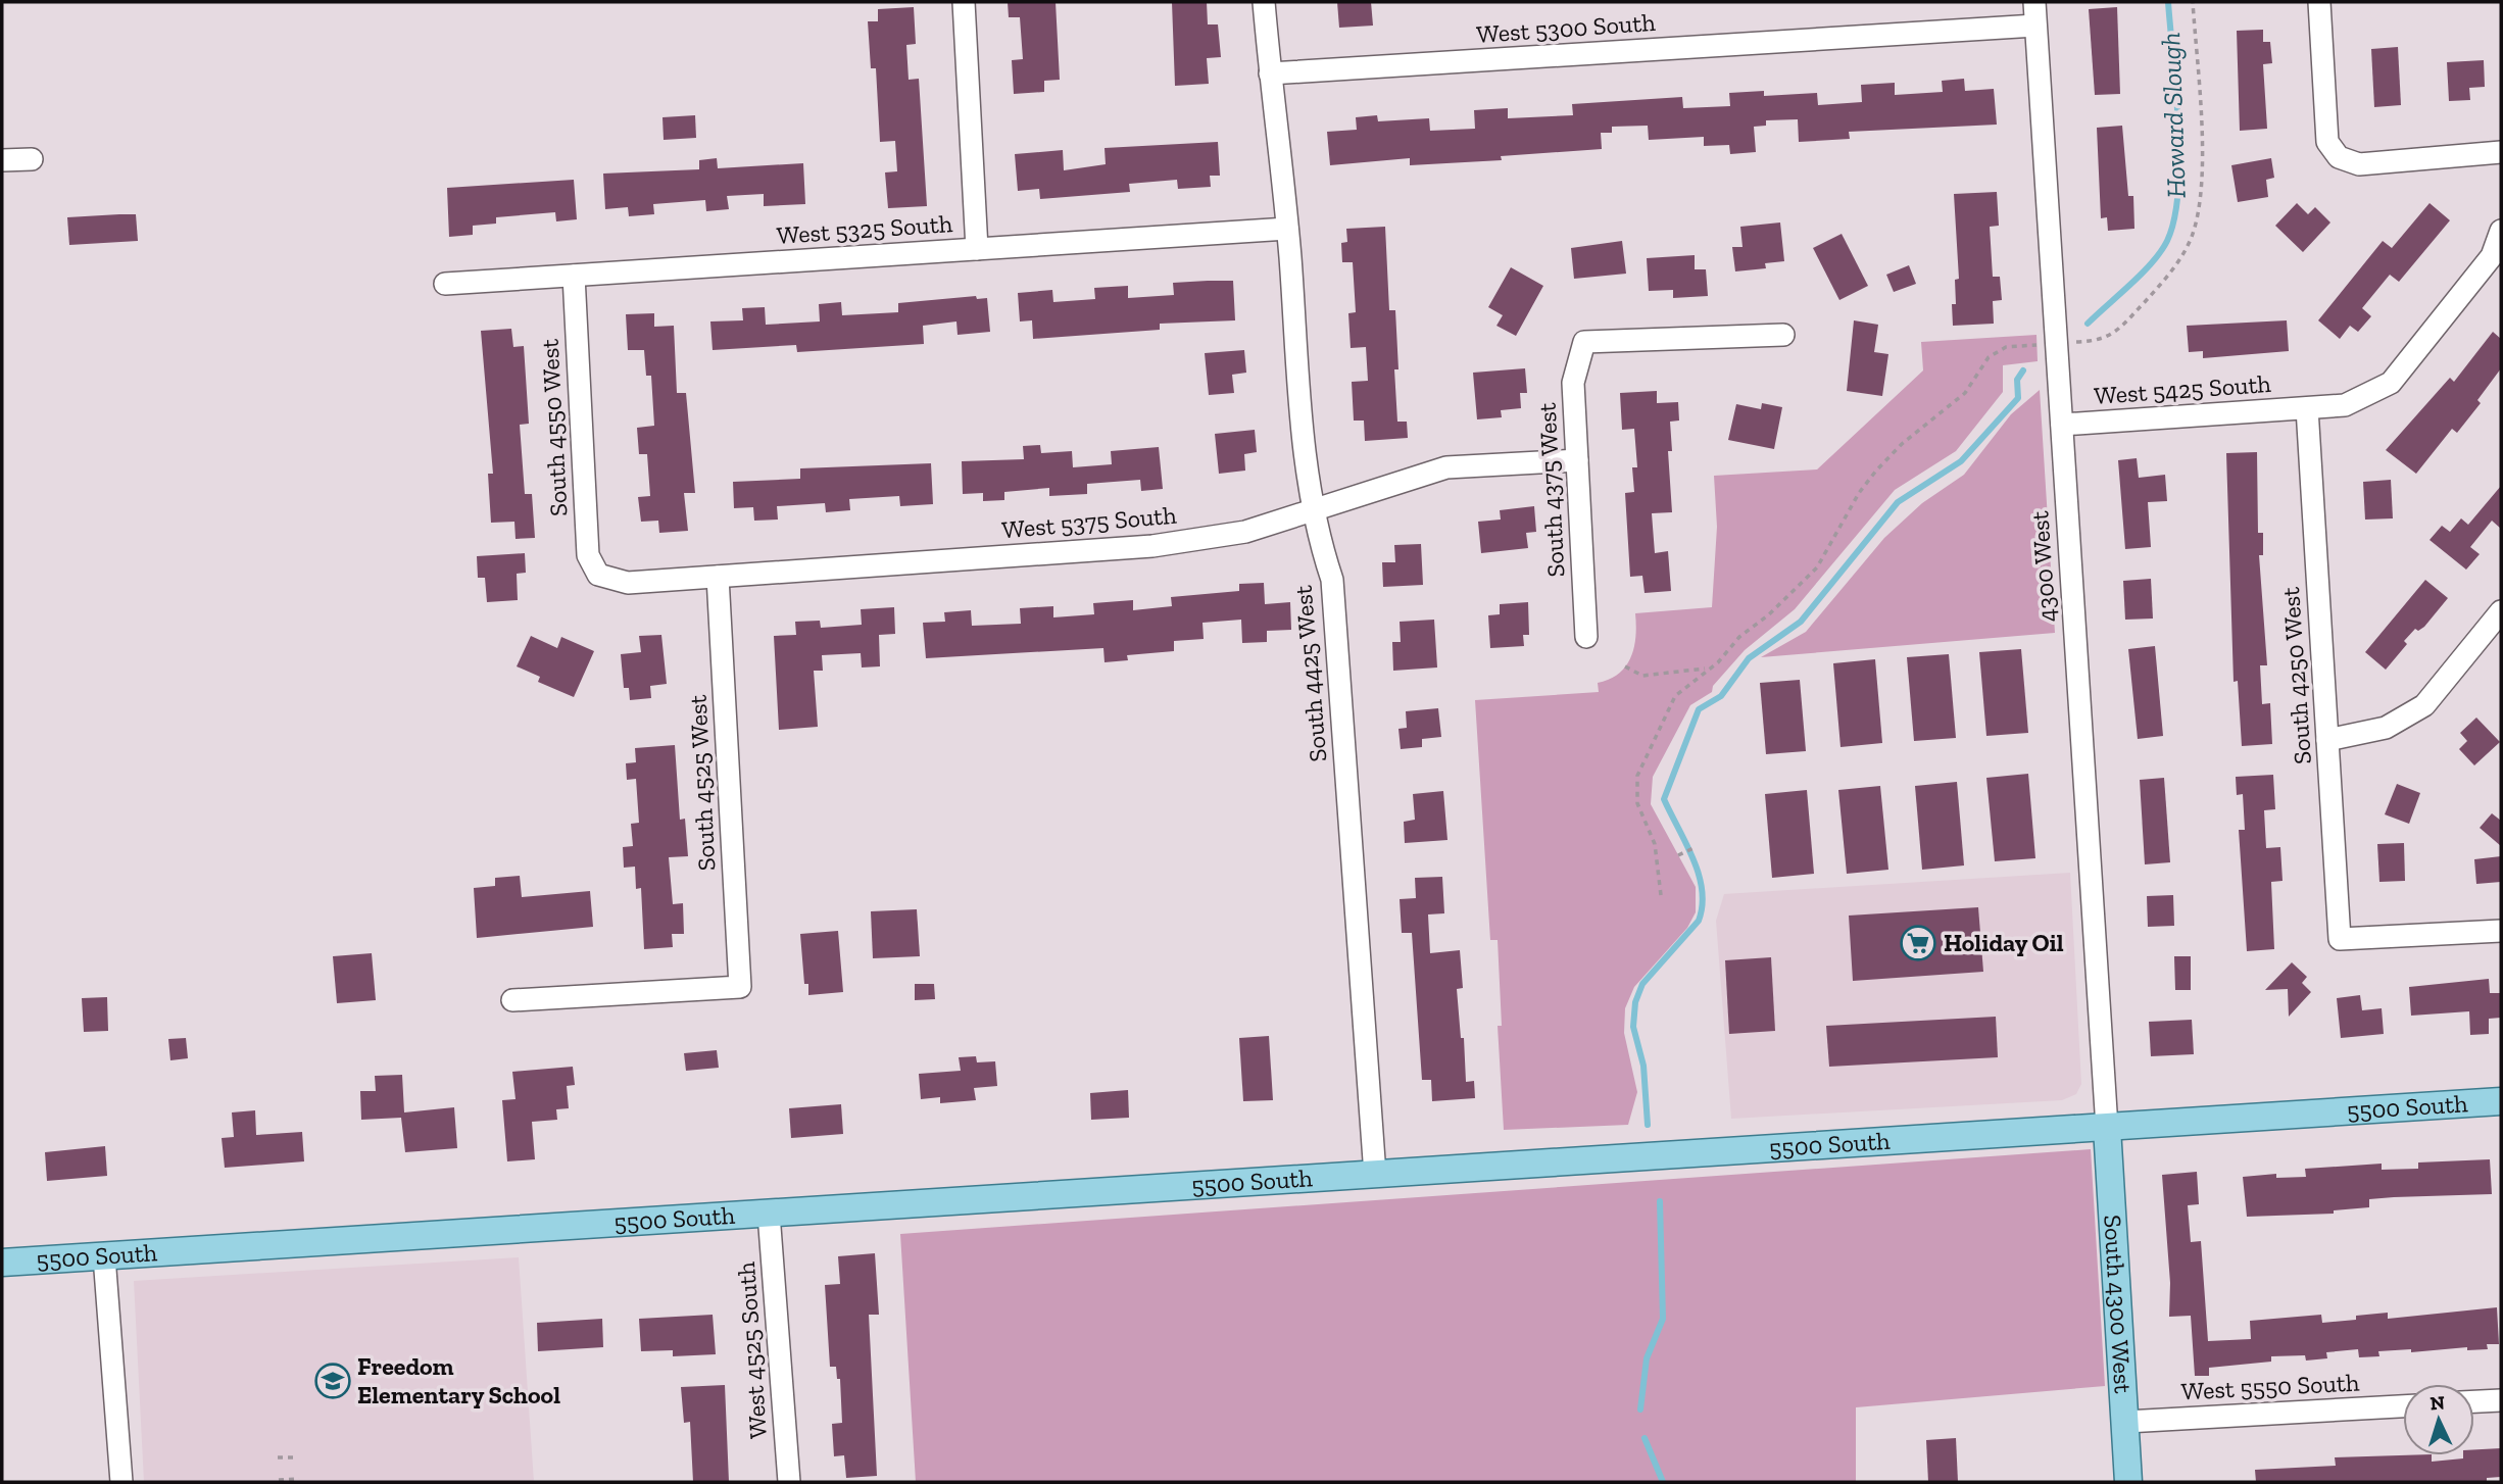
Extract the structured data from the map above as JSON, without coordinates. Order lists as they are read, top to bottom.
{
  "streets": {
    "main road": ["5500 South", "South 4300 West"],
    "street": [
      "West 5300 South",
      "West 5325 South",
      "West 5425 South",
      "South 4550 West",
      "South 4375 West",
      "West 5375 South",
      "4300 West",
      "South 4425 West",
      "South 4250 West",
      "South 4525 West",
      "West 4525 South",
      "West 5550 South"
    ]
  },
  "crossings": [
    ["West 5300 South", "4300 West"],
    ["West 5300 South", "South 4425 West"],
    ["West 5325 South", "South 4550 West"],
    ["West 5325 South", "South 4425 West"],
    ["West 5425 South", "4300 West"],
    ["West 5425 South", "South 4250 West"],
    ["South 4550 West", "West 5375 South"],
    ["South 4375 West", "West 5375 South"],
    ["West 5375 South", "South 4425 West"],
    ["West 5375 South", "South 4525 West"],
    ["4300 West", "5500 South"],
    ["4300 West", "South 4300 West"],
    ["South 4425 West", "5500 South"],
    ["5500 South", "South 4300 West"],
    ["5500 South", "West 4525 South"],
    ["South 4300 West", "West 5550 South"]
  ],
  "water": ["Howard Slough"],
  "places": {
    "supermarket": ["Holiday Oil"],
    "school or university": ["Freedom Elementary School"]
  },
  "north": "top"
}
